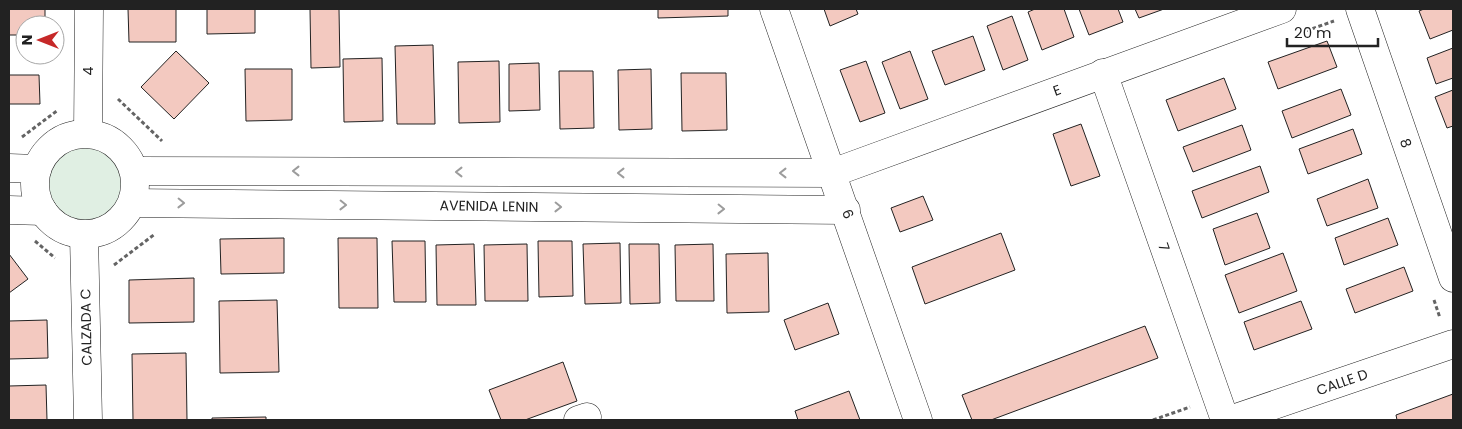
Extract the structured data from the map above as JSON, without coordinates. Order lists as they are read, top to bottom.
{
  "streets": {
    "street": [
      "4",
      "E",
      "8",
      "AVENIDA LENIN",
      "6",
      "7",
      "CALZADA C",
      "CALLE D"
    ]
  },
  "crossings": [
    ["4", "AVENIDA LENIN"],
    ["4", "CALZADA C"],
    ["E", "6"],
    ["E", "7"],
    ["AVENIDA LENIN", "6"],
    ["AVENIDA LENIN", "CALZADA C"]
  ],
  "scale_bar": "20 m",
  "north": "left"
}
